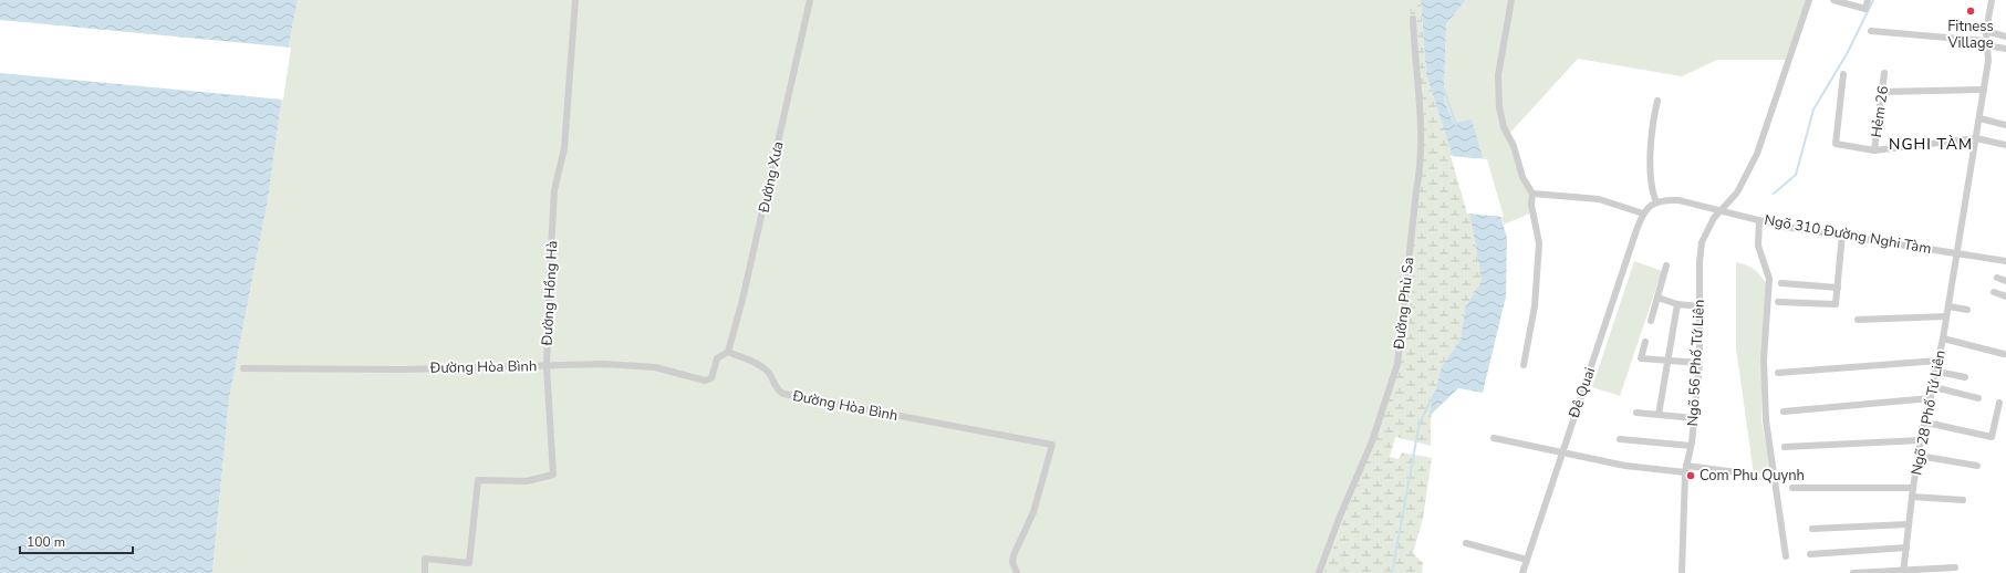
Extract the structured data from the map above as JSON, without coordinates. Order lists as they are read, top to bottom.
{
  "streets": {
    "street": [
      "Hẻm 26",
      "Đường Xưa",
      "Ngõ 310 Đường Nghi Tàm",
      "Đường Hồng Hà",
      "Đường Phù Sa",
      "Ngõ 56 Phố Tứ Liên",
      "Đường Hòa Bình",
      "Đê Quai",
      "Ngõ 28 Phố Tứ Liên"
    ]
  },
  "crossings": [
    ["Đường Xưa", "Đường Hòa Bình"],
    ["Ngõ 310 Đường Nghi Tàm", "Ngõ 56 Phố Tứ Liên"],
    ["Ngõ 310 Đường Nghi Tàm", "Ngõ 28 Phố Tứ Liên"],
    ["Đường Hồng Hà", "Đường Hòa Bình"]
  ],
  "districts": ["NGHI TÀM"],
  "places": ["Fitness Village", "Com Phu Quynh"],
  "scale_bar": "100 m"
}
